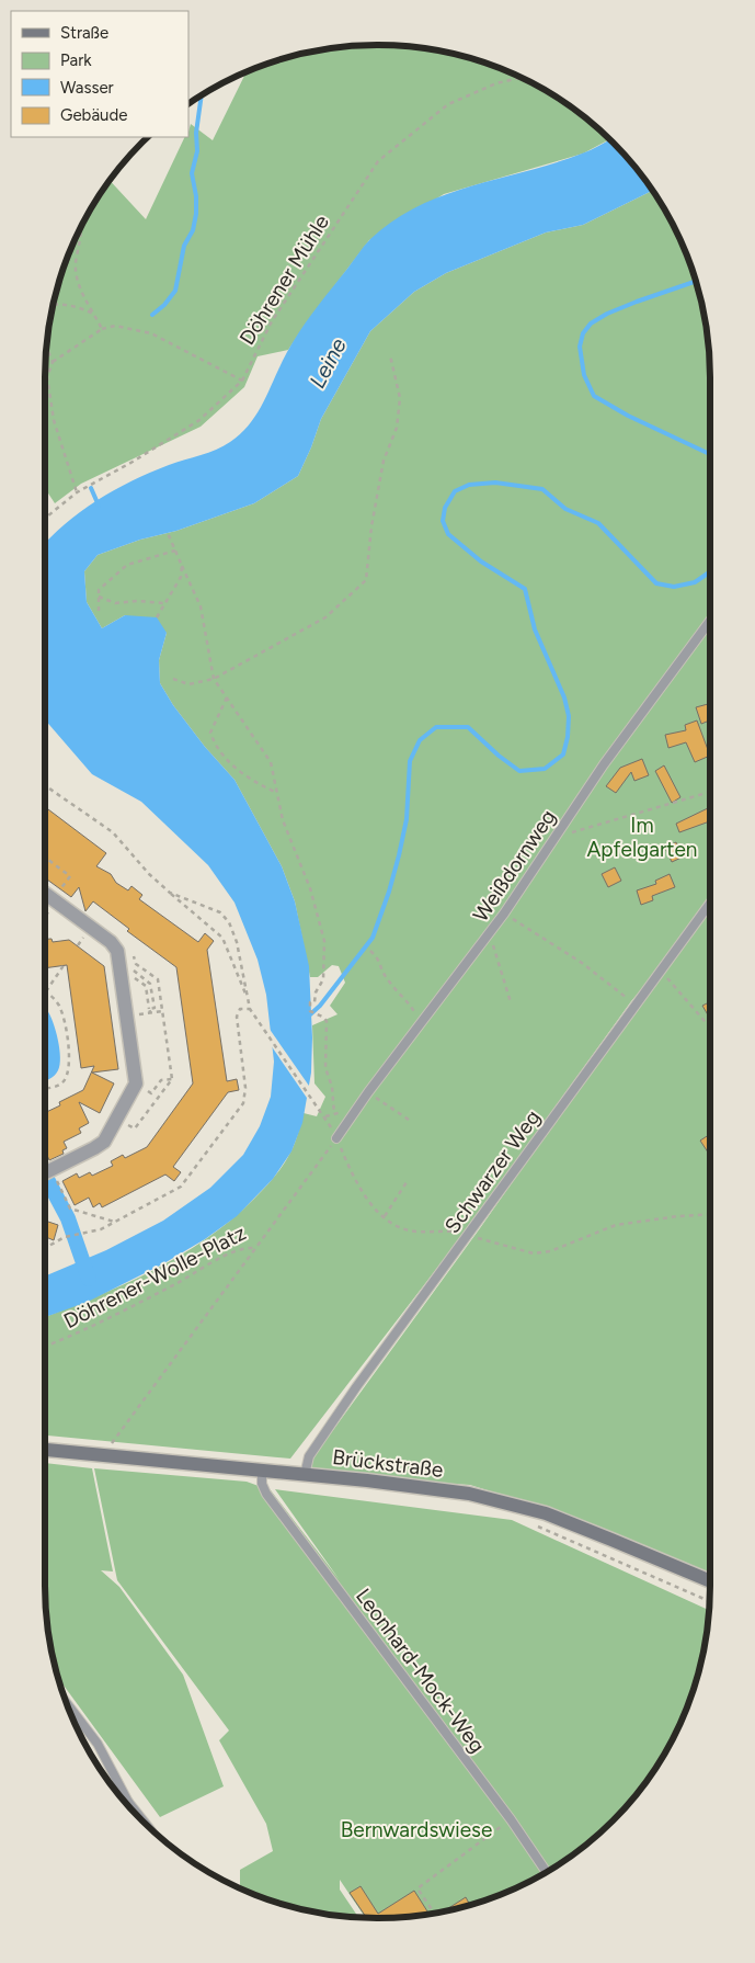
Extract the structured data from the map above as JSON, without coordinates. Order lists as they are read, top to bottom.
{
  "streets": {
    "street": ["Brückstraße"],
    "lane": ["Weißdornweg", "Schwarzer Weg", "Leonhard-Mock-Weg"],
    "path": ["Döhrener Mühle", "Döhrener-Wolle-Platz"]
  },
  "crossings": [
    ["Weißdornweg", "Döhrener-Wolle-Platz"],
    ["Schwarzer Weg", "Brückstraße"],
    ["Brückstraße", "Leonhard-Mock-Weg"]
  ],
  "water": ["Leine"],
  "parks": ["Im Apfelgarten", "Bernwardswiese"],
  "legend": [
    "Straße",
    "Park",
    "Wasser",
    "Gebäude"
  ]
}
